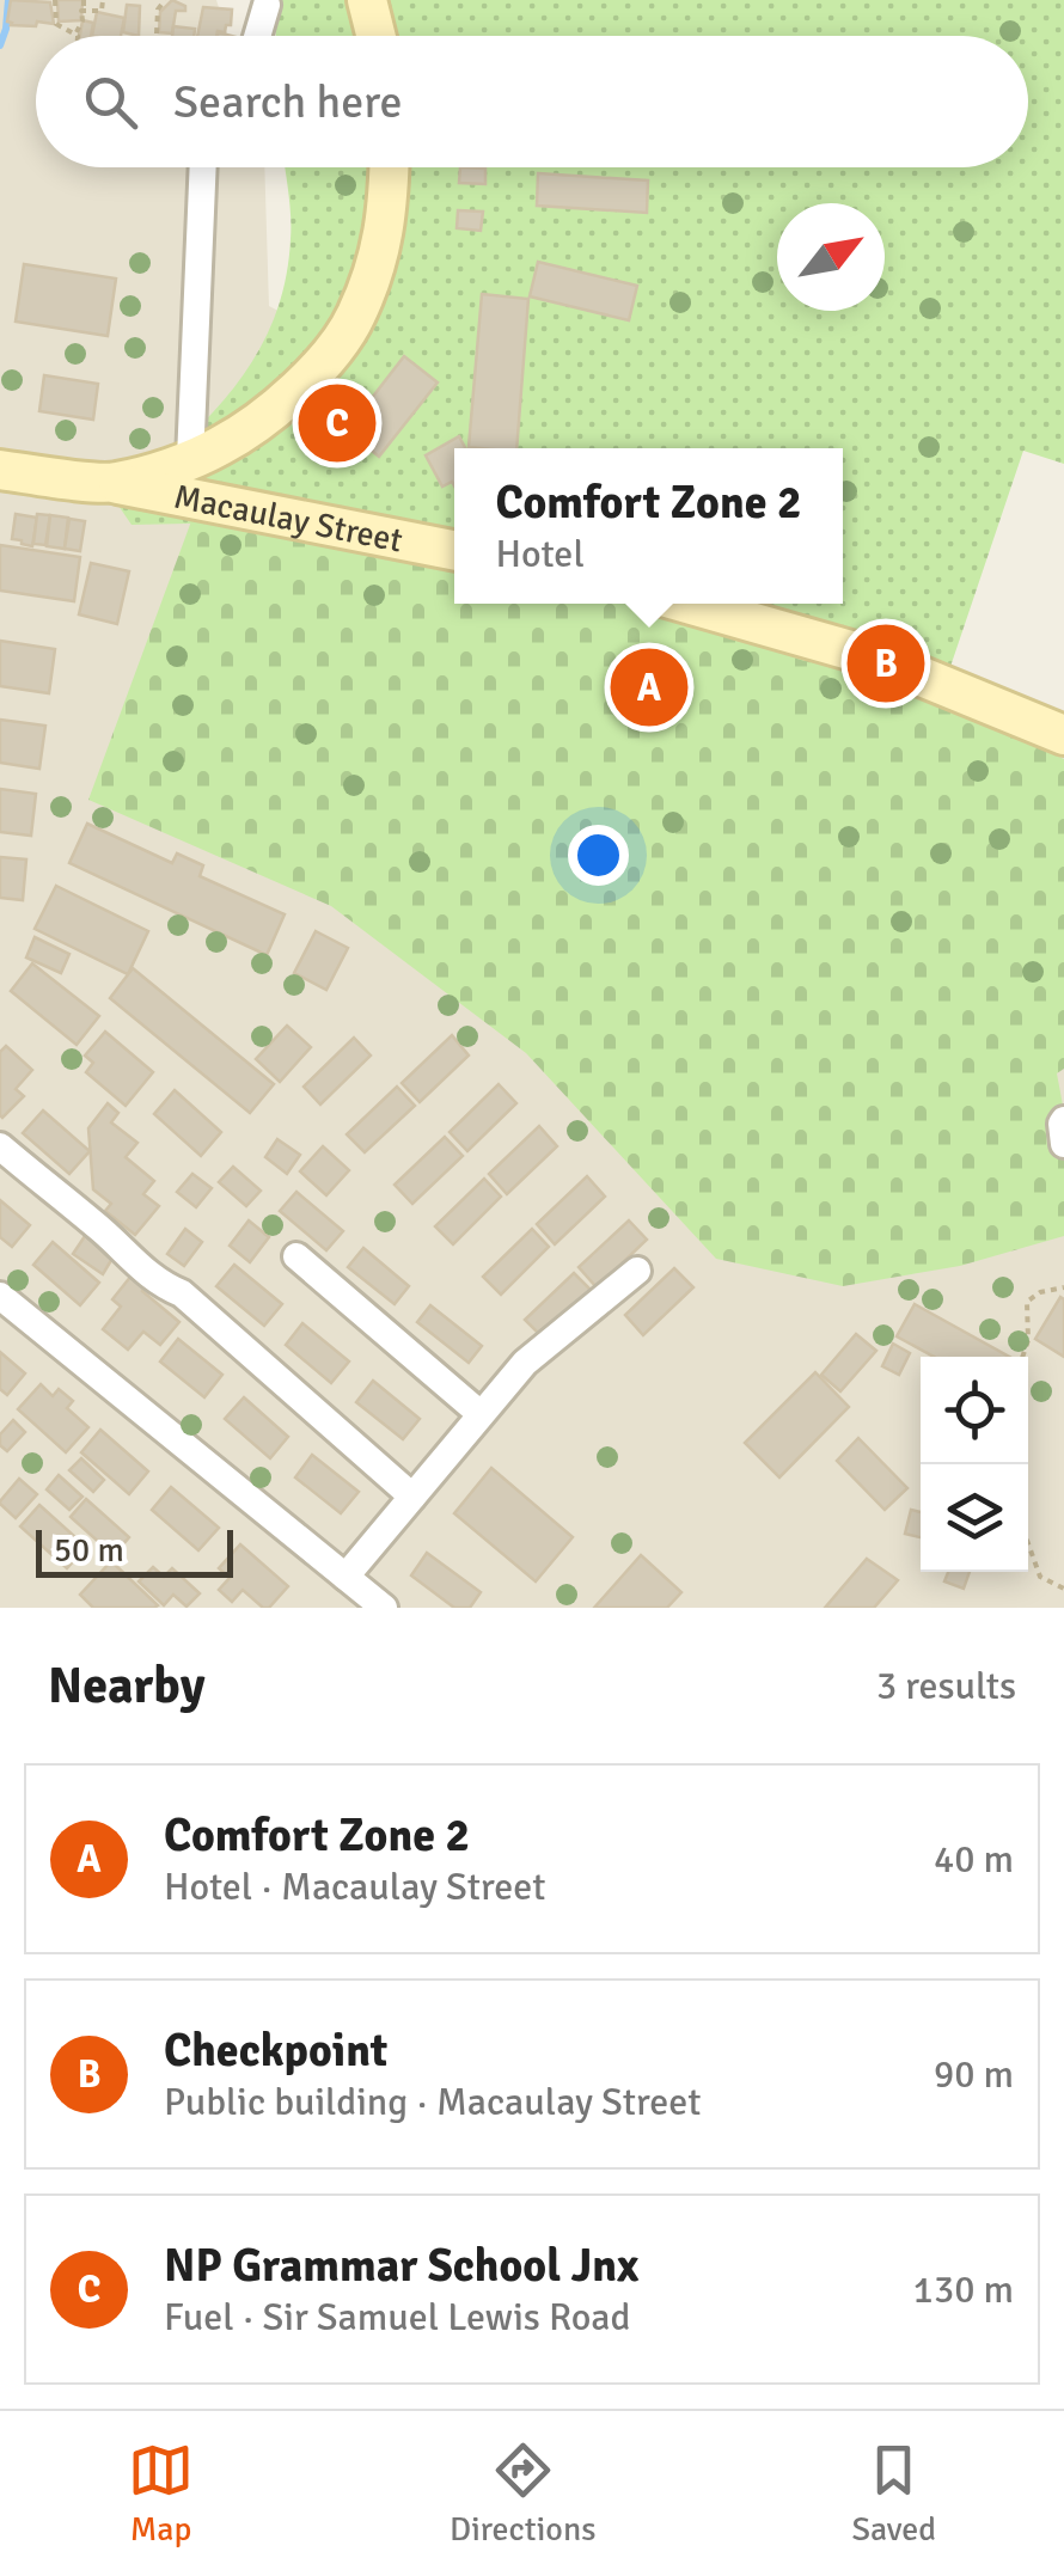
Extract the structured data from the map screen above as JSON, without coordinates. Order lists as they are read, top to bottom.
{
  "streets": {
    "street": ["Macaulay Street"]
  },
  "scale_bar": "50 m",
  "north": "top right",
  "page": {
    "search": "Search here",
    "pins": ["C", "B", "A"],
    "popup": ["Comfort Zone 2", "Hotel"],
    "scale": "50 m",
    "heading": ["Nearby", "3 results"],
    "list": [
      {
        "mark": "A",
        "name": "Comfort Zone 2",
        "note": "Hotel · Macaulay Street",
        "value": "40 m"
      },
      {
        "mark": "B",
        "name": "Checkpoint",
        "note": "Public building · Macaulay Street",
        "value": "90 m"
      },
      {
        "mark": "C",
        "name": "NP Grammar School Jnx",
        "note": "Fuel · Sir Samuel Lewis Road",
        "value": "130 m"
      }
    ],
    "nav": ["Map", "Directions", "Saved"]
  }
}
